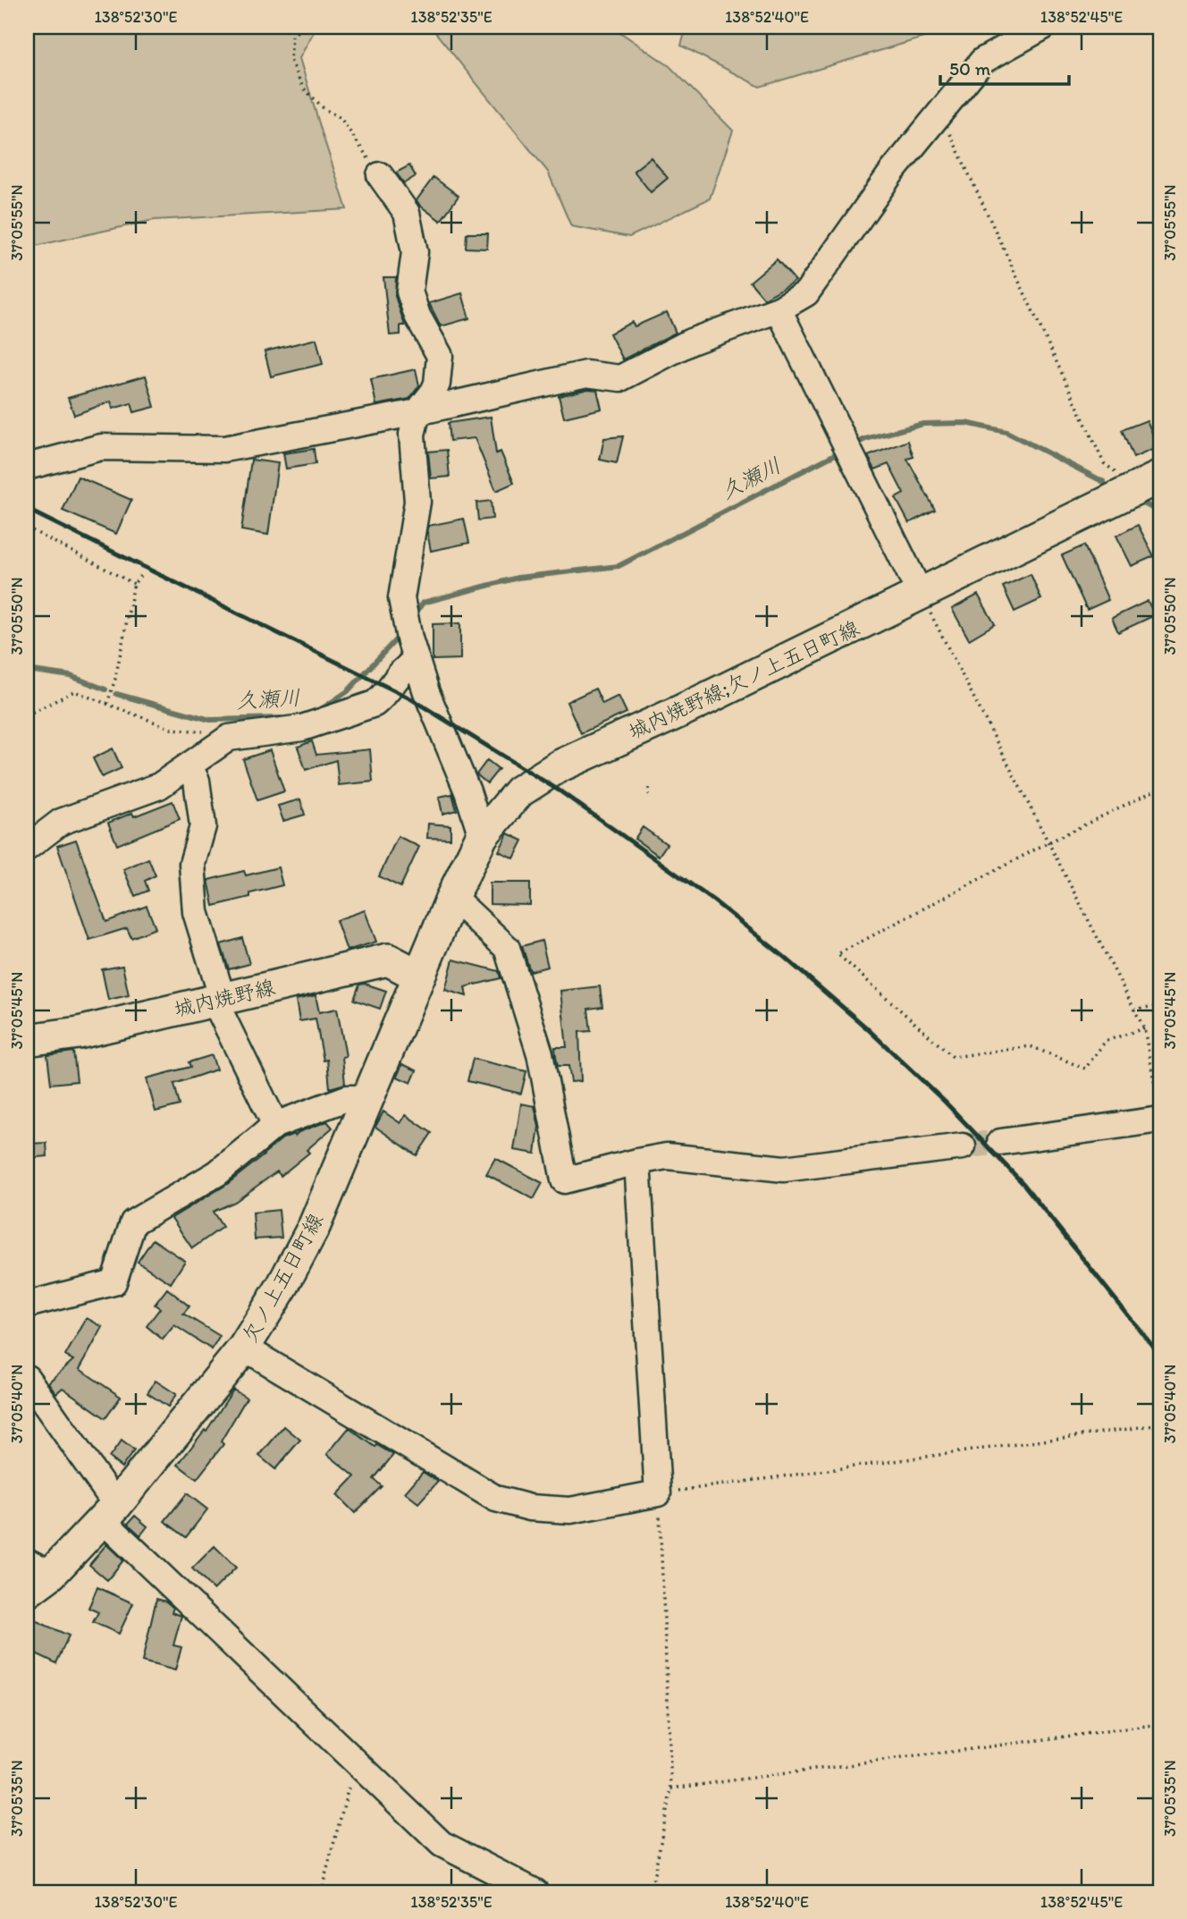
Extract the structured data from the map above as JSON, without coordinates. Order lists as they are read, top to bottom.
{
  "streets": {
    "main road": ["城内焼野線;欠ノ上五日町線", "城内焼野線", "欠ノ上五日町線"]
  },
  "crossings": [
    ["城内焼野線;欠ノ上五日町線", "城内焼野線"],
    ["城内焼野線;欠ノ上五日町線", "欠ノ上五日町線"],
    ["城内焼野線", "欠ノ上五日町線"]
  ],
  "water": ["久瀬川"],
  "scale_bar": "50 m",
  "coordinates": [
    "138°52'30\"E",
    "138°52'35\"E",
    "138°52'40\"E",
    "138°52'45\"E",
    "37°05'55\"N",
    "37°05'50\"N",
    "37°05'45\"N",
    "37°05'40\"N",
    "37°05'35\"N"
  ]
}
